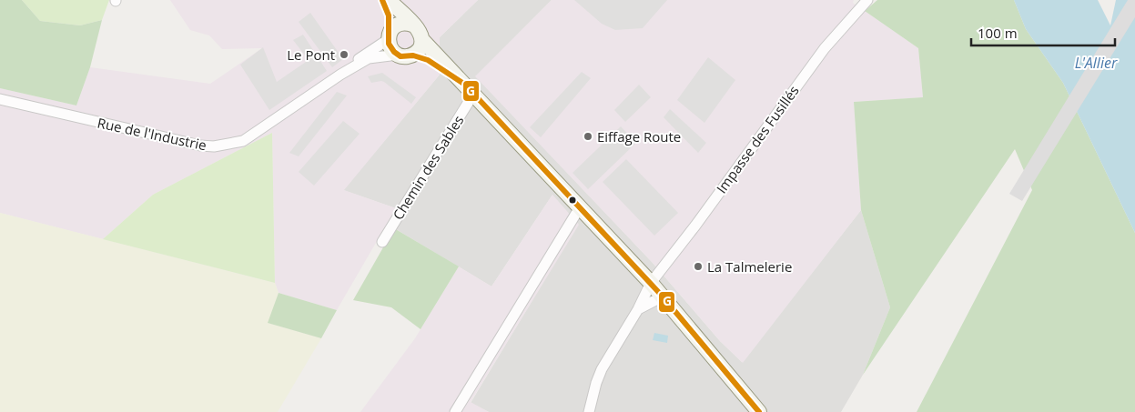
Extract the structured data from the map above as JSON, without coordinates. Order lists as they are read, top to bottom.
{
  "streets": {
    "street": ["Rue de l'Industrie", "Impasse des Fusillés", "Chemin des Sables"]
  },
  "water": ["L'Allier"],
  "places": ["Le Pont", "Eiffage Route", "La Talmelerie"],
  "lines": ["transit line G"],
  "scale_bar": "100 m"
}
